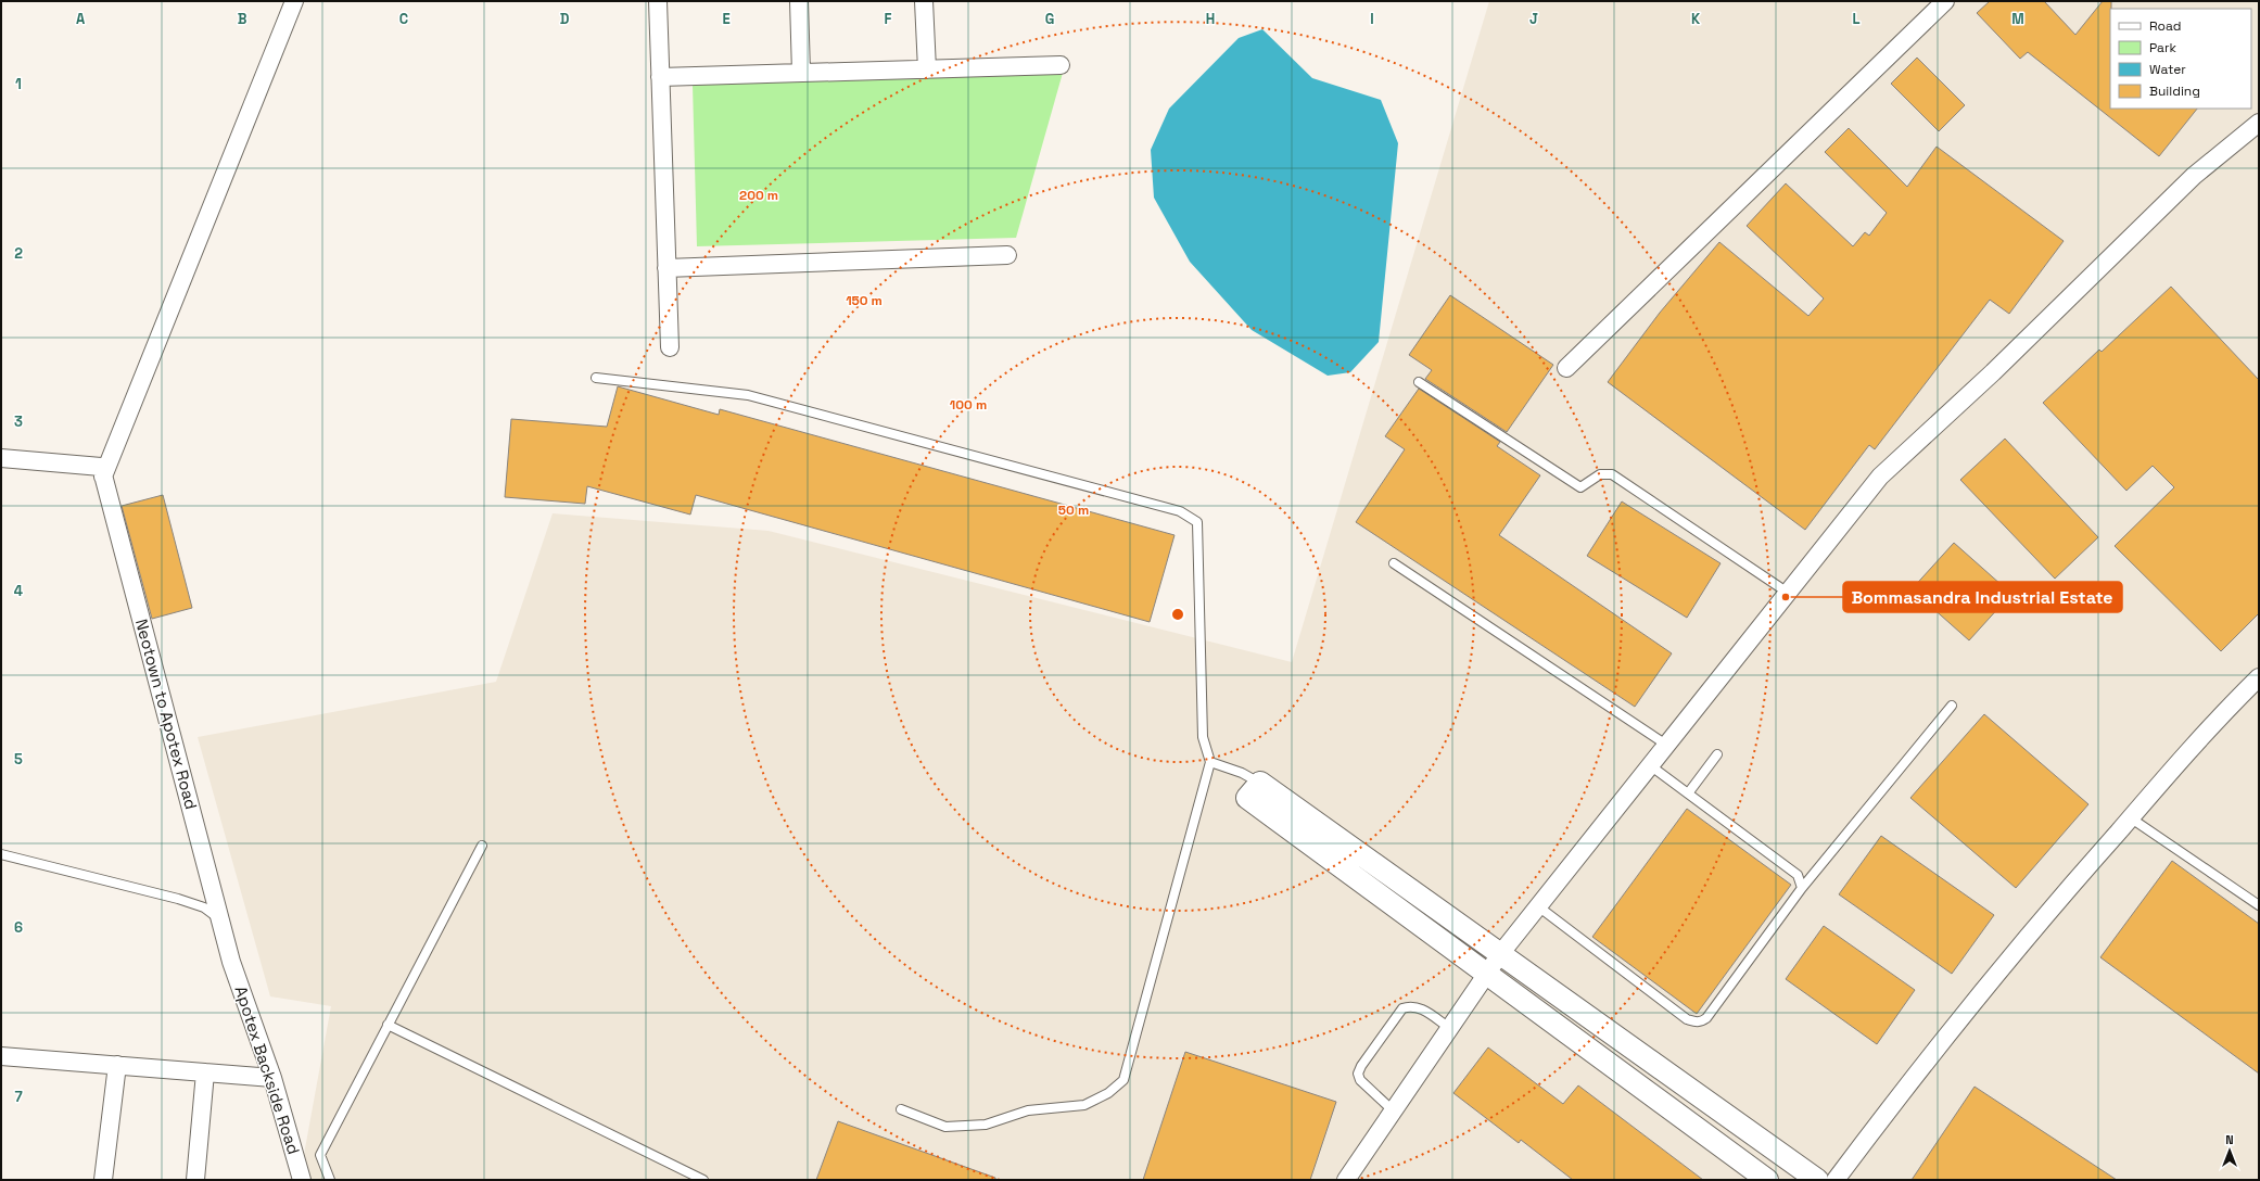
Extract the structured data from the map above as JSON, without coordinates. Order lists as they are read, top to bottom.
{
  "streets": {
    "street": ["Neotown to Apotex Road", "Apotex Backside Road"]
  },
  "crossings": [
    ["Neotown to Apotex Road", "Apotex Backside Road"]
  ],
  "places": ["Bommasandra Industrial Estate"],
  "legend": [
    "Road",
    "Park",
    "Water",
    "Building"
  ],
  "north": "top",
  "grid": {
    "columns": [
      "A",
      "B",
      "C",
      "D",
      "E",
      "F",
      "G",
      "H",
      "I",
      "J",
      "K",
      "L",
      "M"
    ],
    "rows": [
      "1",
      "2",
      "3",
      "4",
      "5",
      "6",
      "7"
    ]
  },
  "rings": [
    "200 m",
    "150 m",
    "100 m",
    "50 m"
  ]
}
